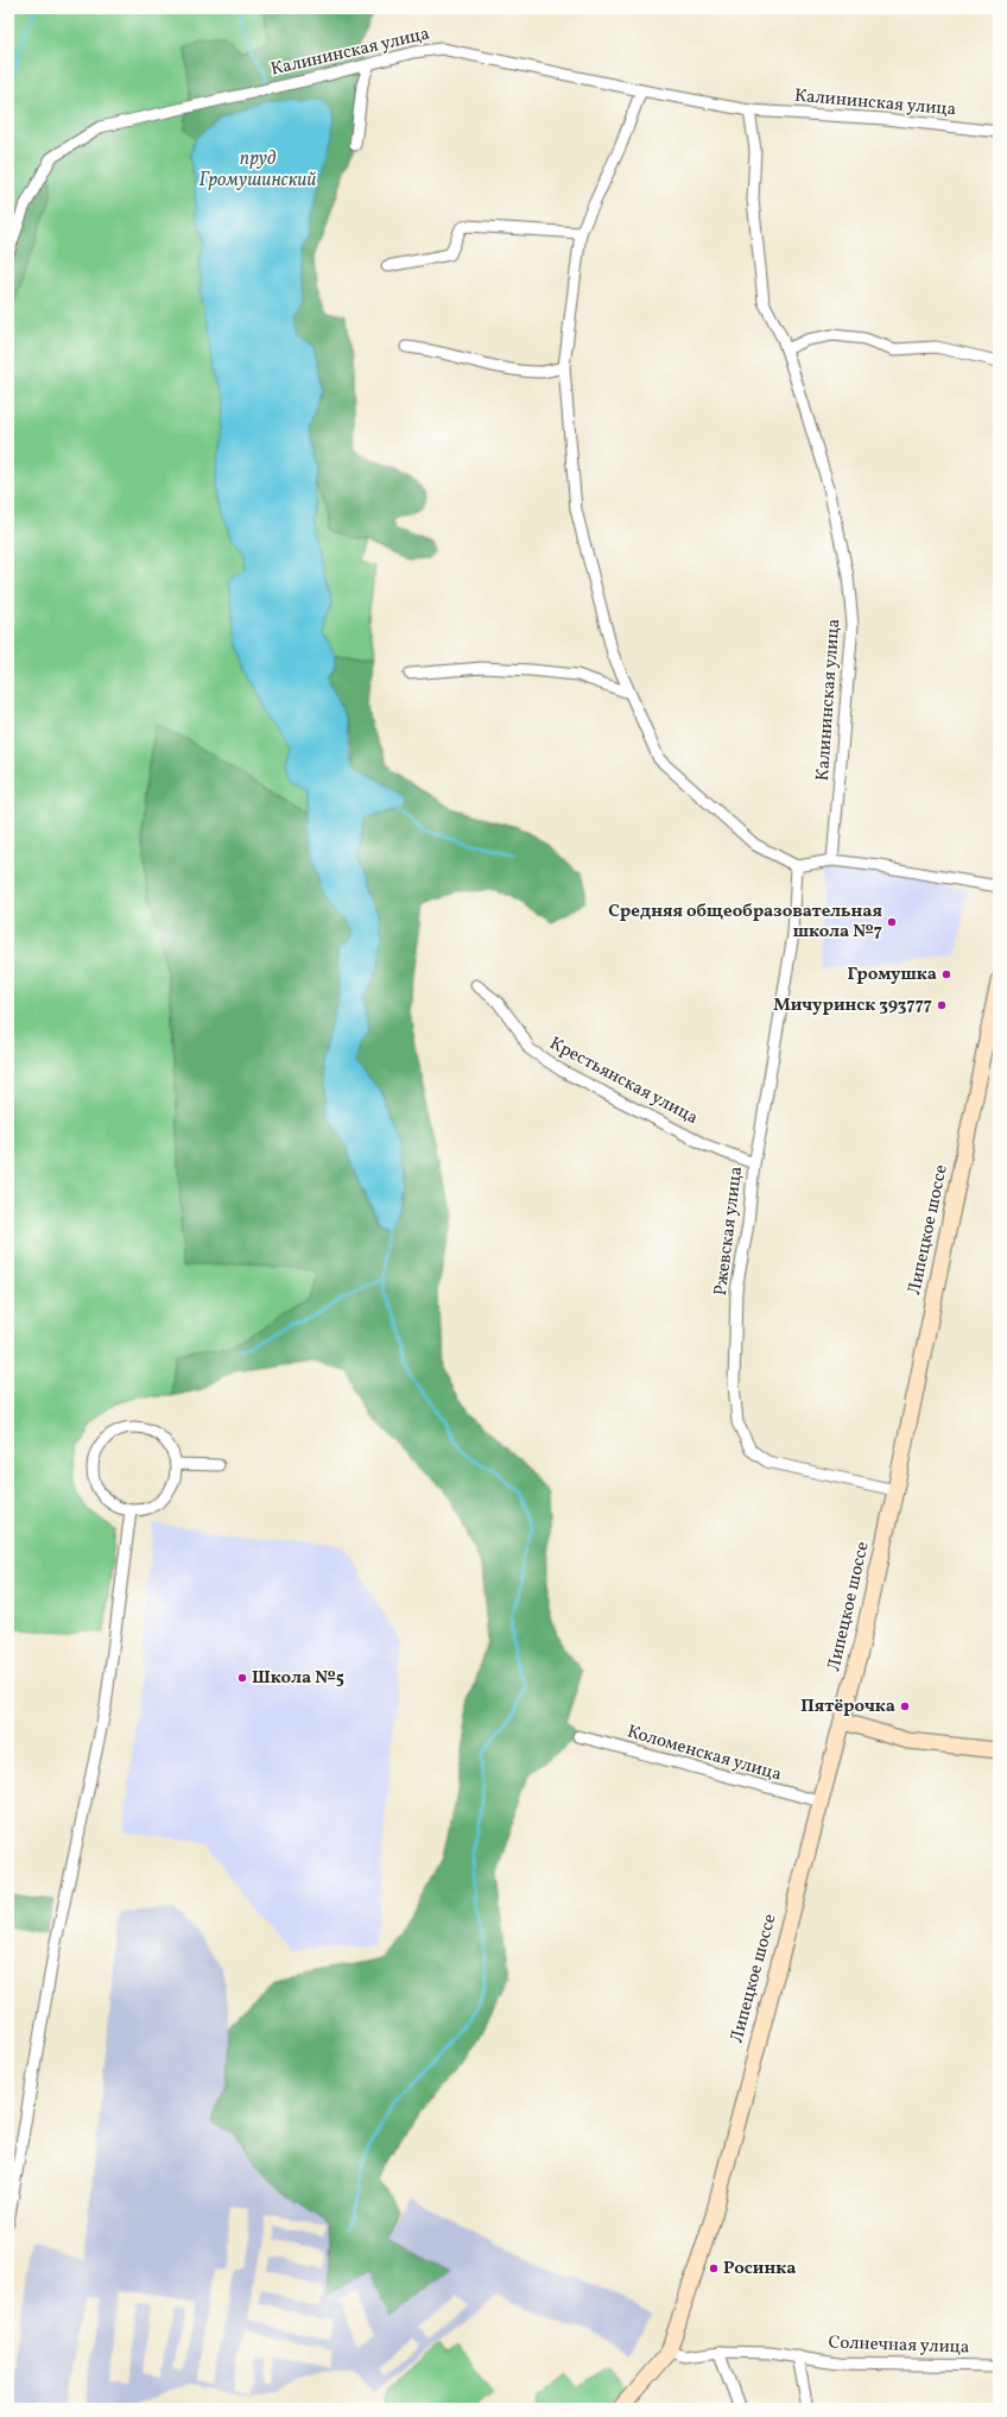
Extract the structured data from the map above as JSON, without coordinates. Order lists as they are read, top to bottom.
{
  "streets": {
    "main road": ["Липецкое шоссе"],
    "street": [
      "Калининская улица",
      "Крестьянская улица",
      "Ржевская улица",
      "Коломенская улица",
      "Солнечная улица"
    ]
  },
  "crossings": [
    ["Крестьянская улица", "Ржевская улица"],
    ["Липецкое шоссе", "Ржевская улица"],
    ["Липецкое шоссе", "Коломенская улица"],
    ["Липецкое шоссе", "Солнечная улица"]
  ],
  "water": ["пруд Громушинский"],
  "places": [
    "Средняя общеобразовательная школа №7",
    "Громушка",
    "Мичуринск 393777",
    "Школа №5",
    "Пятёрочка",
    "Росинка"
  ]
}
